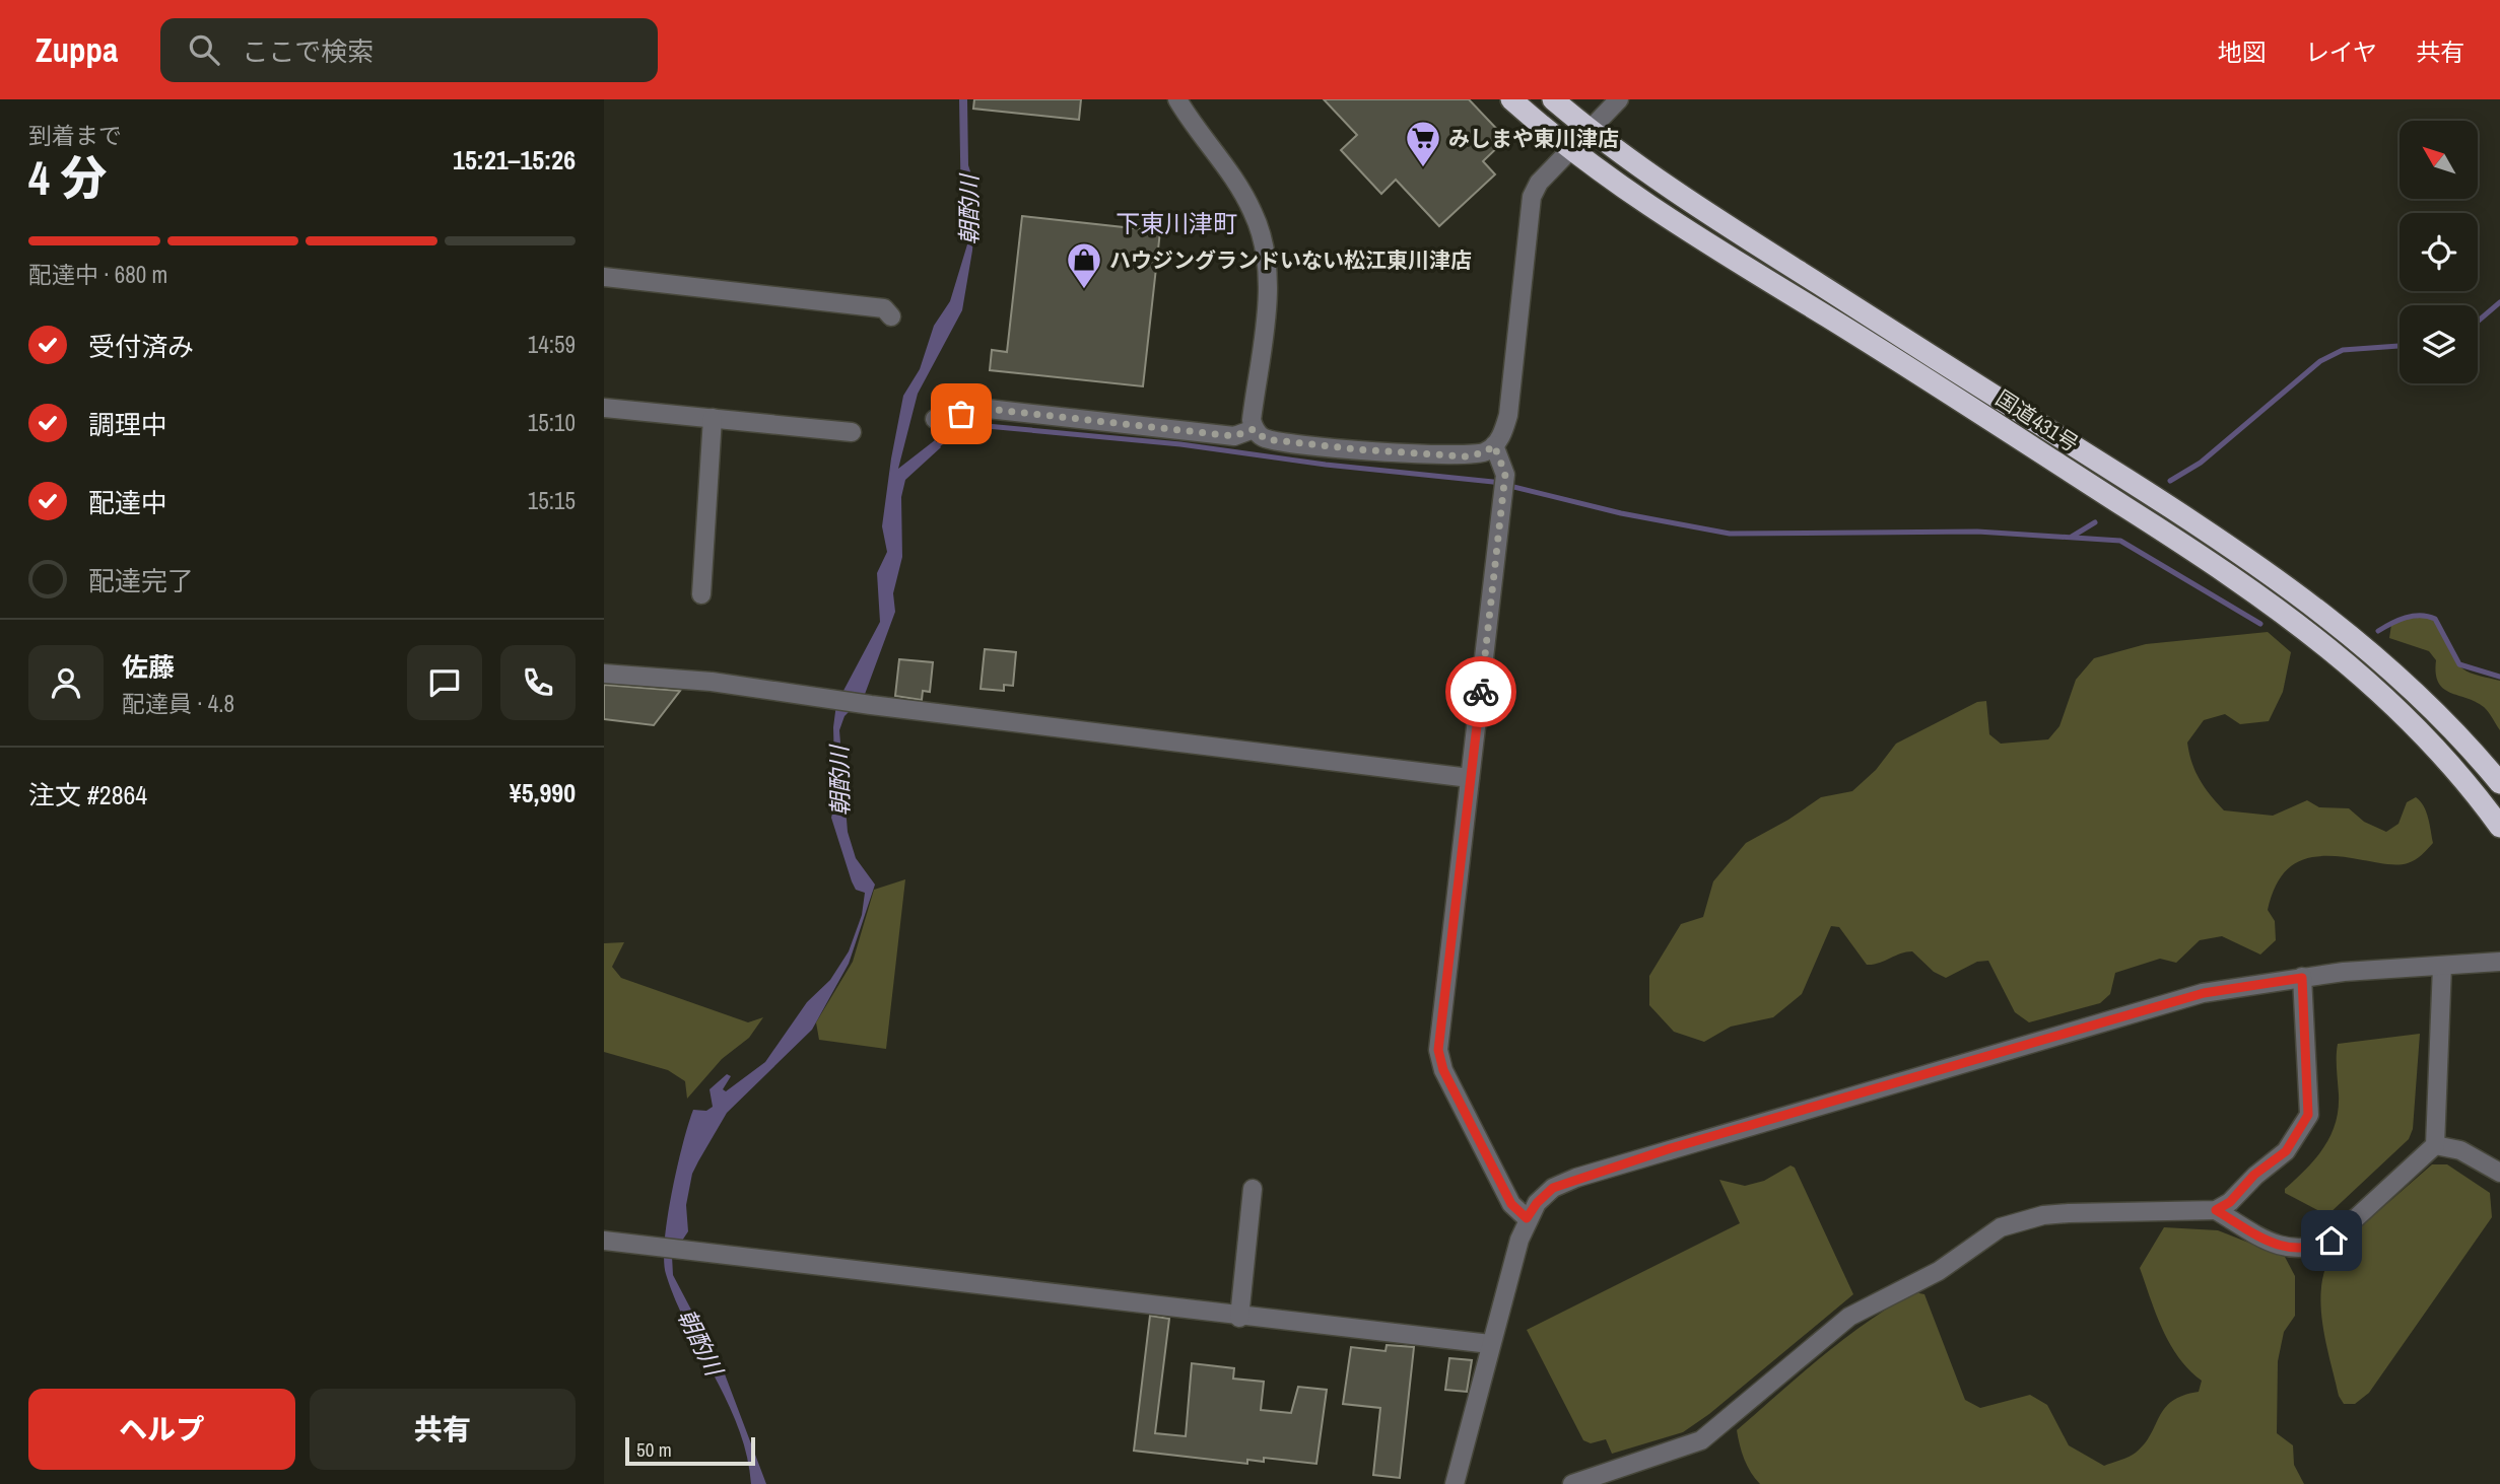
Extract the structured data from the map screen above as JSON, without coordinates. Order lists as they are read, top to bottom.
{
  "streets": {
    "highway": ["国道431号"]
  },
  "districts": ["下東川津町"],
  "water": ["朝酌川"],
  "places": {
    "supermarket": ["みしまや東川津店"],
    "shop": ["ハウジングランドいない松江東川津店"]
  },
  "scale_bar": "50 m",
  "north": "top left",
  "page": {
    "header": "Zuppa",
    "search": "ここで検索",
    "nav": ["地図", "レイヤ", "共有"],
    "heading": ["4 分", "到着まで", "15:21–15:26"],
    "panel": [
      "佐藤",
      "配達員 · 4.8",
      "注文 #2864",
      "¥5,990"
    ],
    "bar": "配達中 · 680 m",
    "list": [
      ["受付済み", "14:59"],
      ["調理中", "15:10"],
      ["配達中", "15:15"],
      "配達完了"
    ],
    "buttons": ["ヘルプ", "共有"],
    "scale": "50 m"
  }
}
